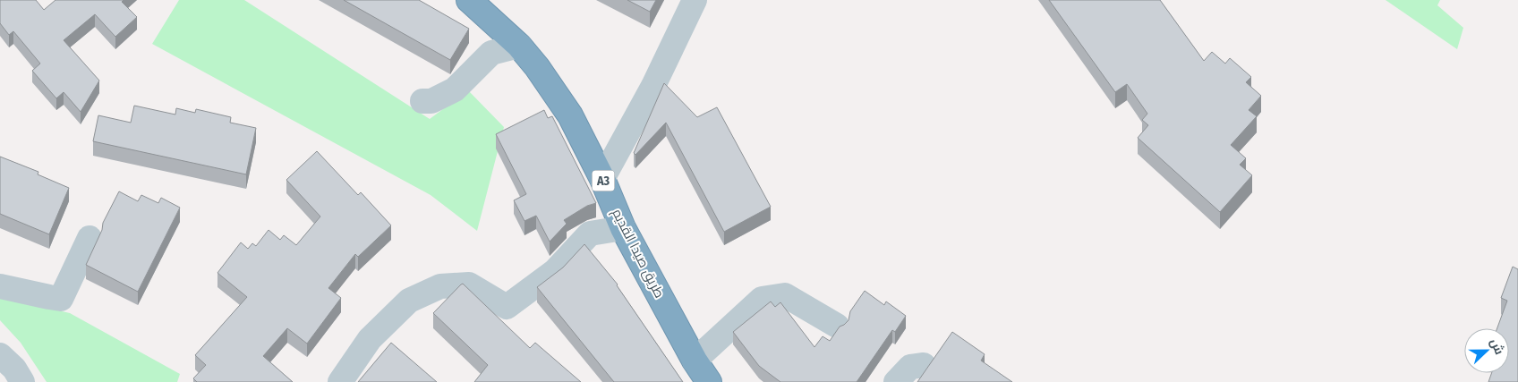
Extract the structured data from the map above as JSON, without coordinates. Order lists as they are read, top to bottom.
{
  "streets": {
    "highway": ["A3", "طريق صيدا القديم"]
  },
  "north": "right"
}
